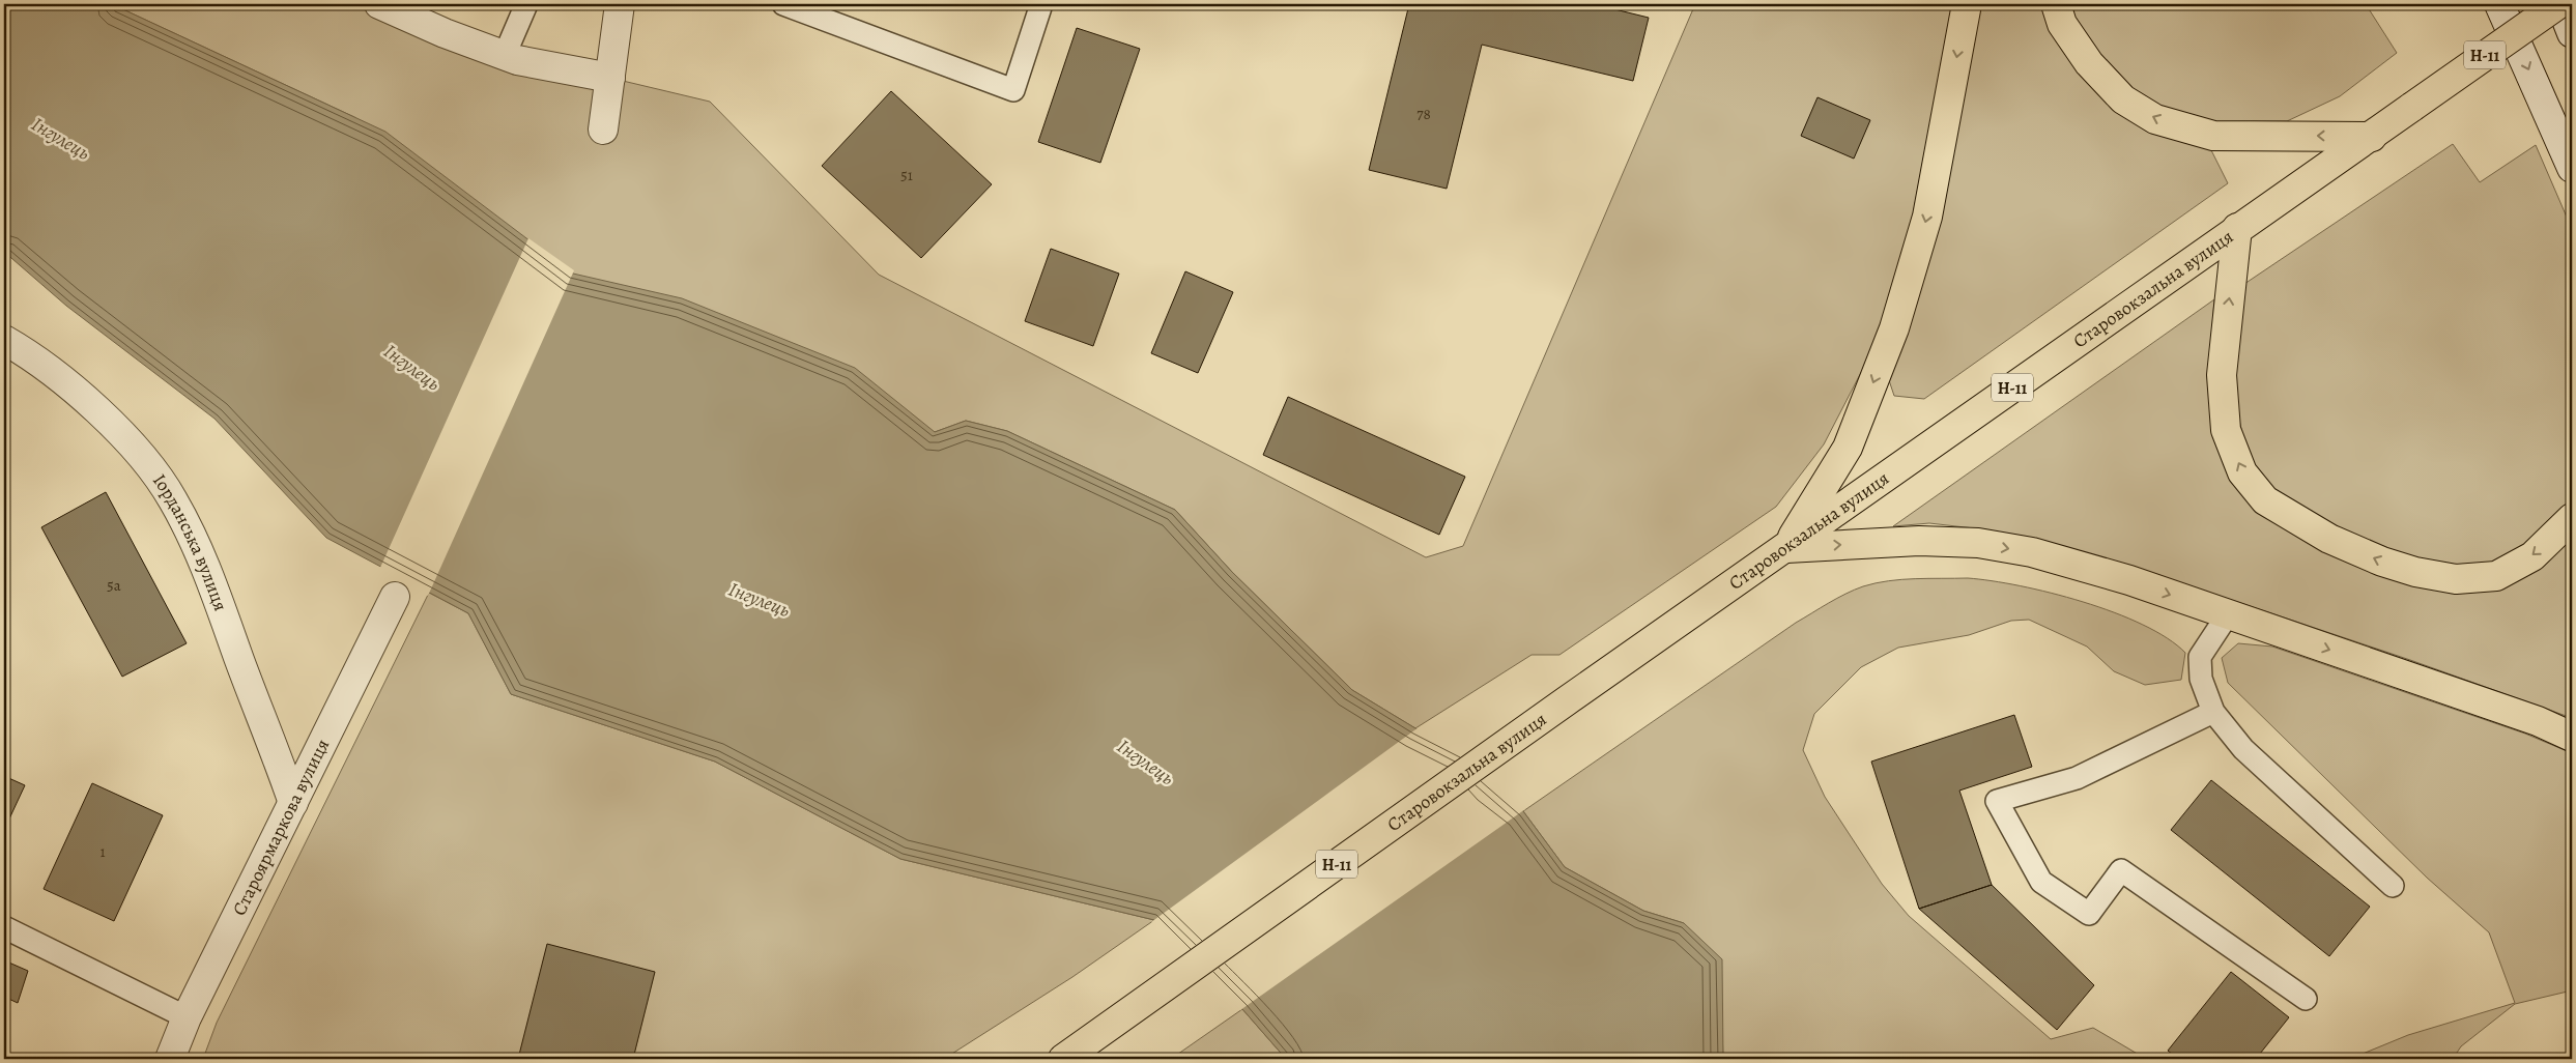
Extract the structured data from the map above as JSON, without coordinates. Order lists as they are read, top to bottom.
{
  "streets": {
    "main road": ["Н-11", "Старовокзальна вулиця"],
    "street": ["Іорданська вулиця", "Староярмаркова вулиця"]
  },
  "crossings": [
    ["Іорданська вулиця", "Староярмаркова вулиця"]
  ],
  "water": ["Інгулець"],
  "house_numbers": [
    "78",
    "51",
    "5а",
    "1"
  ]
}
